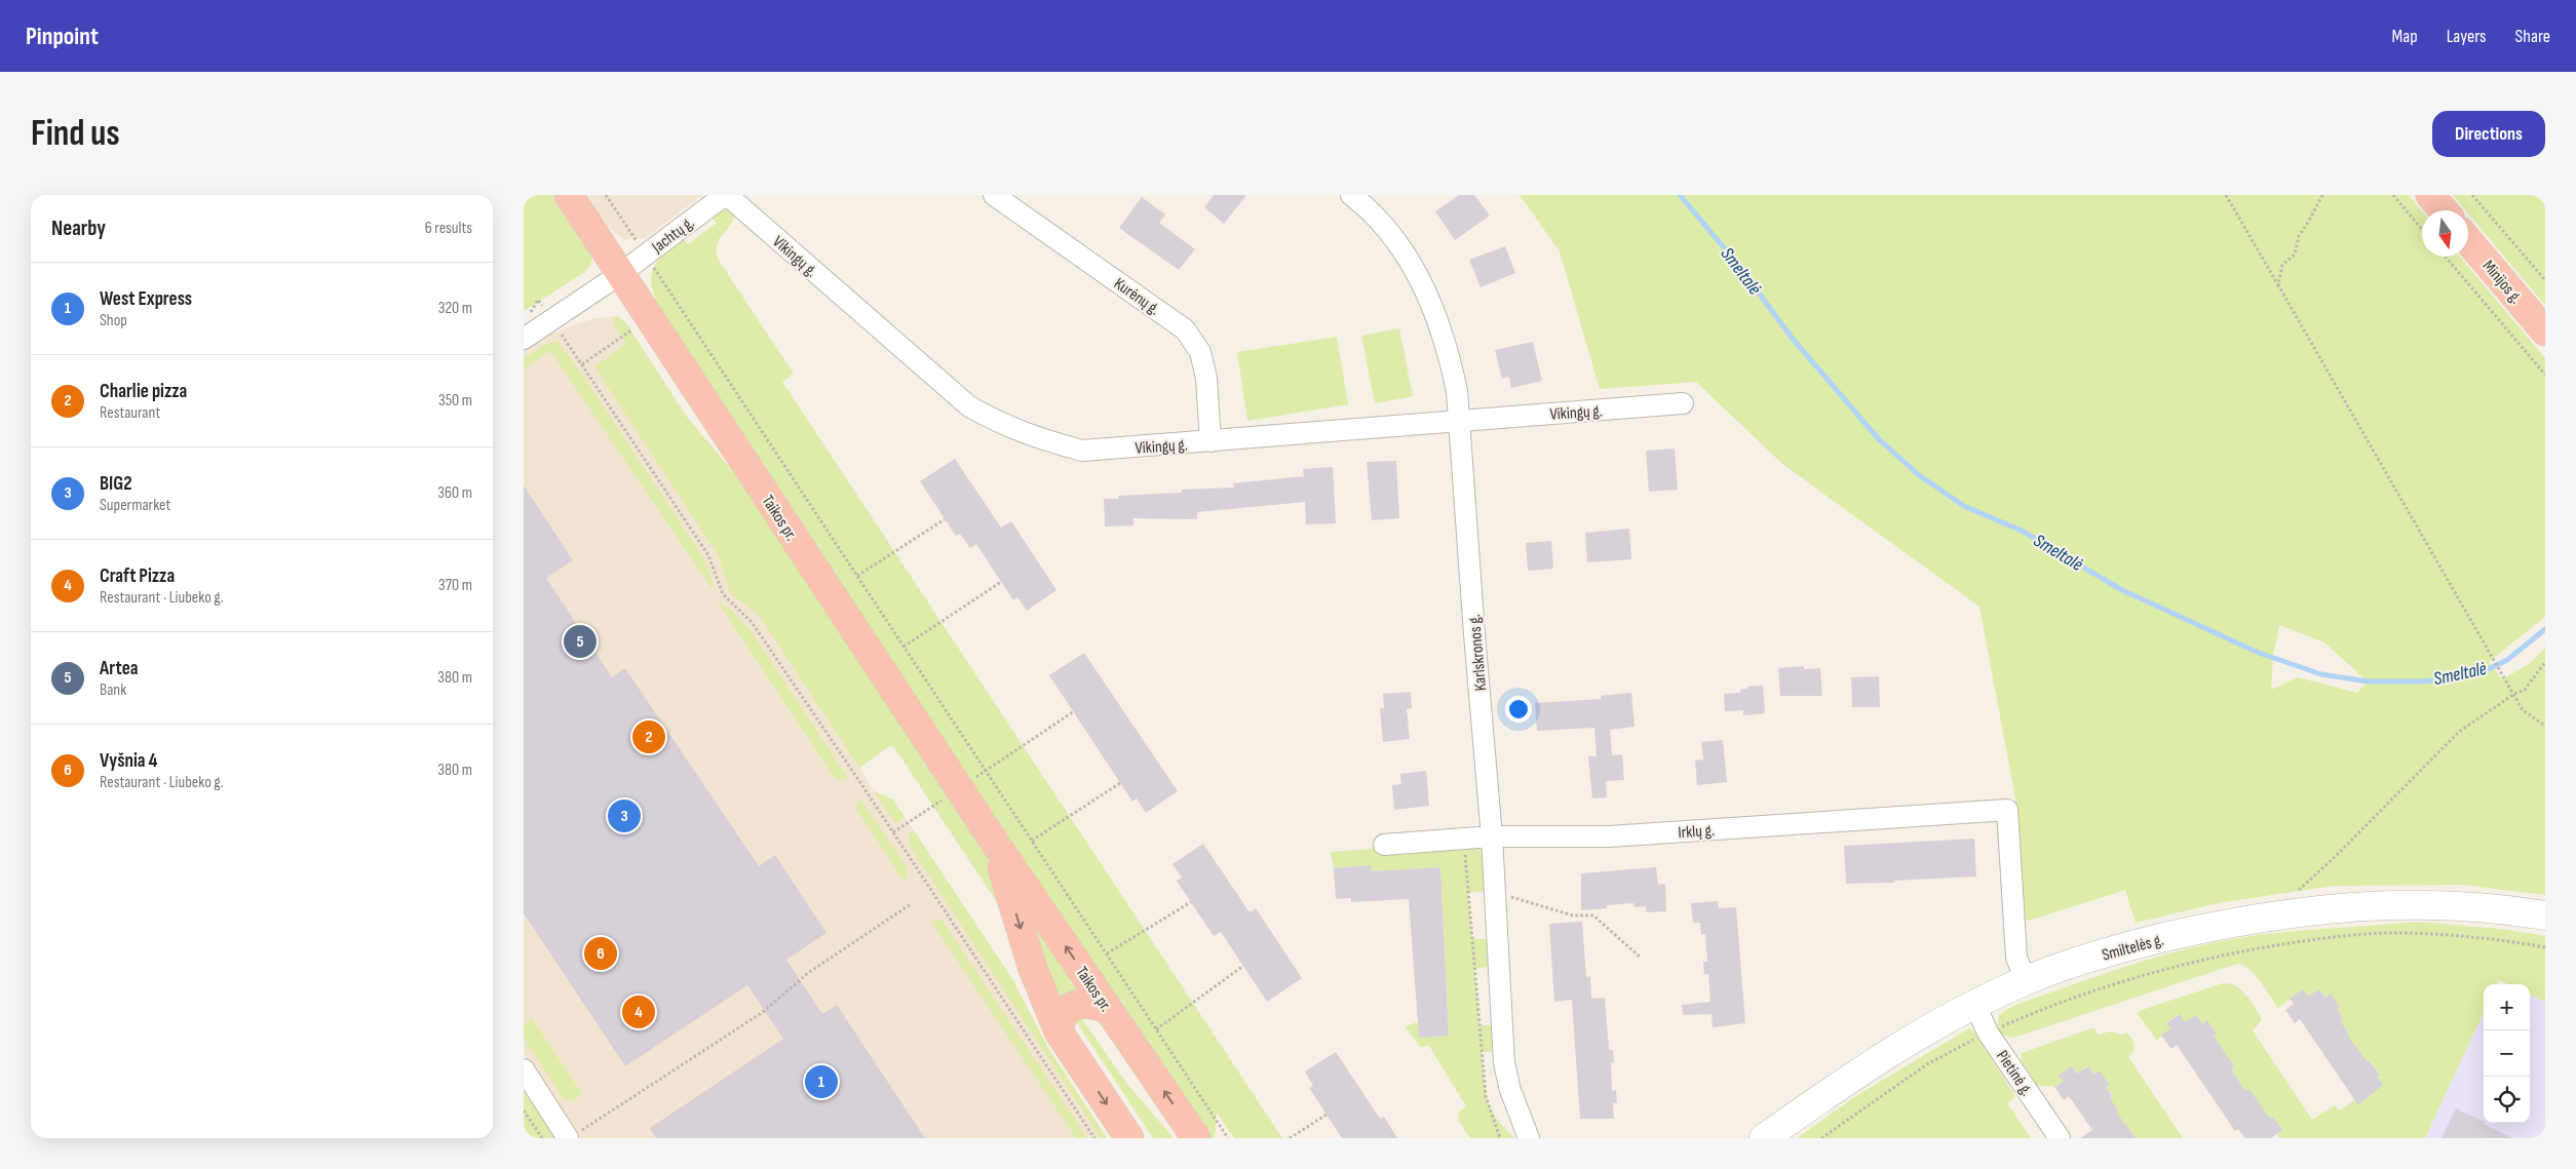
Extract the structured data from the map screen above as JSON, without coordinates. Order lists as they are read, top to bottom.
{
  "streets": {
    "main road": ["Minijos g.", "Taikos pr."],
    "street": [
      "Jachtų g.",
      "Vikingų g.",
      "Kurėnų g.",
      "Karlskronos g.",
      "Irklų g.",
      "Smiltelės g.",
      "Pietinė g."
    ]
  },
  "crossings": [
    ["Jachtų g.", "Vikingų g."],
    ["Jachtų g.", "Taikos pr."],
    ["Vikingų g.", "Kurėnų g."],
    ["Vikingų g.", "Karlskronos g."],
    ["Karlskronos g.", "Irklų g."],
    ["Irklų g.", "Smiltelės g."],
    ["Smiltelės g.", "Pietinė g."]
  ],
  "water": ["Smeltalė"],
  "north": "bottom",
  "page": {
    "header": "Pinpoint",
    "nav": ["Map", "Layers", "Share"],
    "buttons": "Directions",
    "title": "Find us",
    "heading": ["Nearby", "6 results"],
    "list": [
      {
        "mark": "1",
        "name": "West Express",
        "note": "Shop",
        "value": "320 m"
      },
      {
        "mark": "2",
        "name": "Charlie pizza",
        "note": "Restaurant",
        "value": "350 m"
      },
      {
        "mark": "3",
        "name": "BIG2",
        "note": "Supermarket",
        "value": "360 m"
      },
      {
        "mark": "4",
        "name": "Craft Pizza",
        "note": "Restaurant · Liubeko g.",
        "value": "370 m"
      },
      {
        "mark": "5",
        "name": "Artea",
        "note": "Bank",
        "value": "380 m"
      },
      {
        "mark": "6",
        "name": "Vyšnia 4",
        "note": "Restaurant · Liubeko g.",
        "value": "380 m"
      }
    ],
    "pins": [
      "5",
      "2",
      "3",
      "6",
      "4",
      "1"
    ],
    "map_buttons": ["+", "−"]
  }
}
